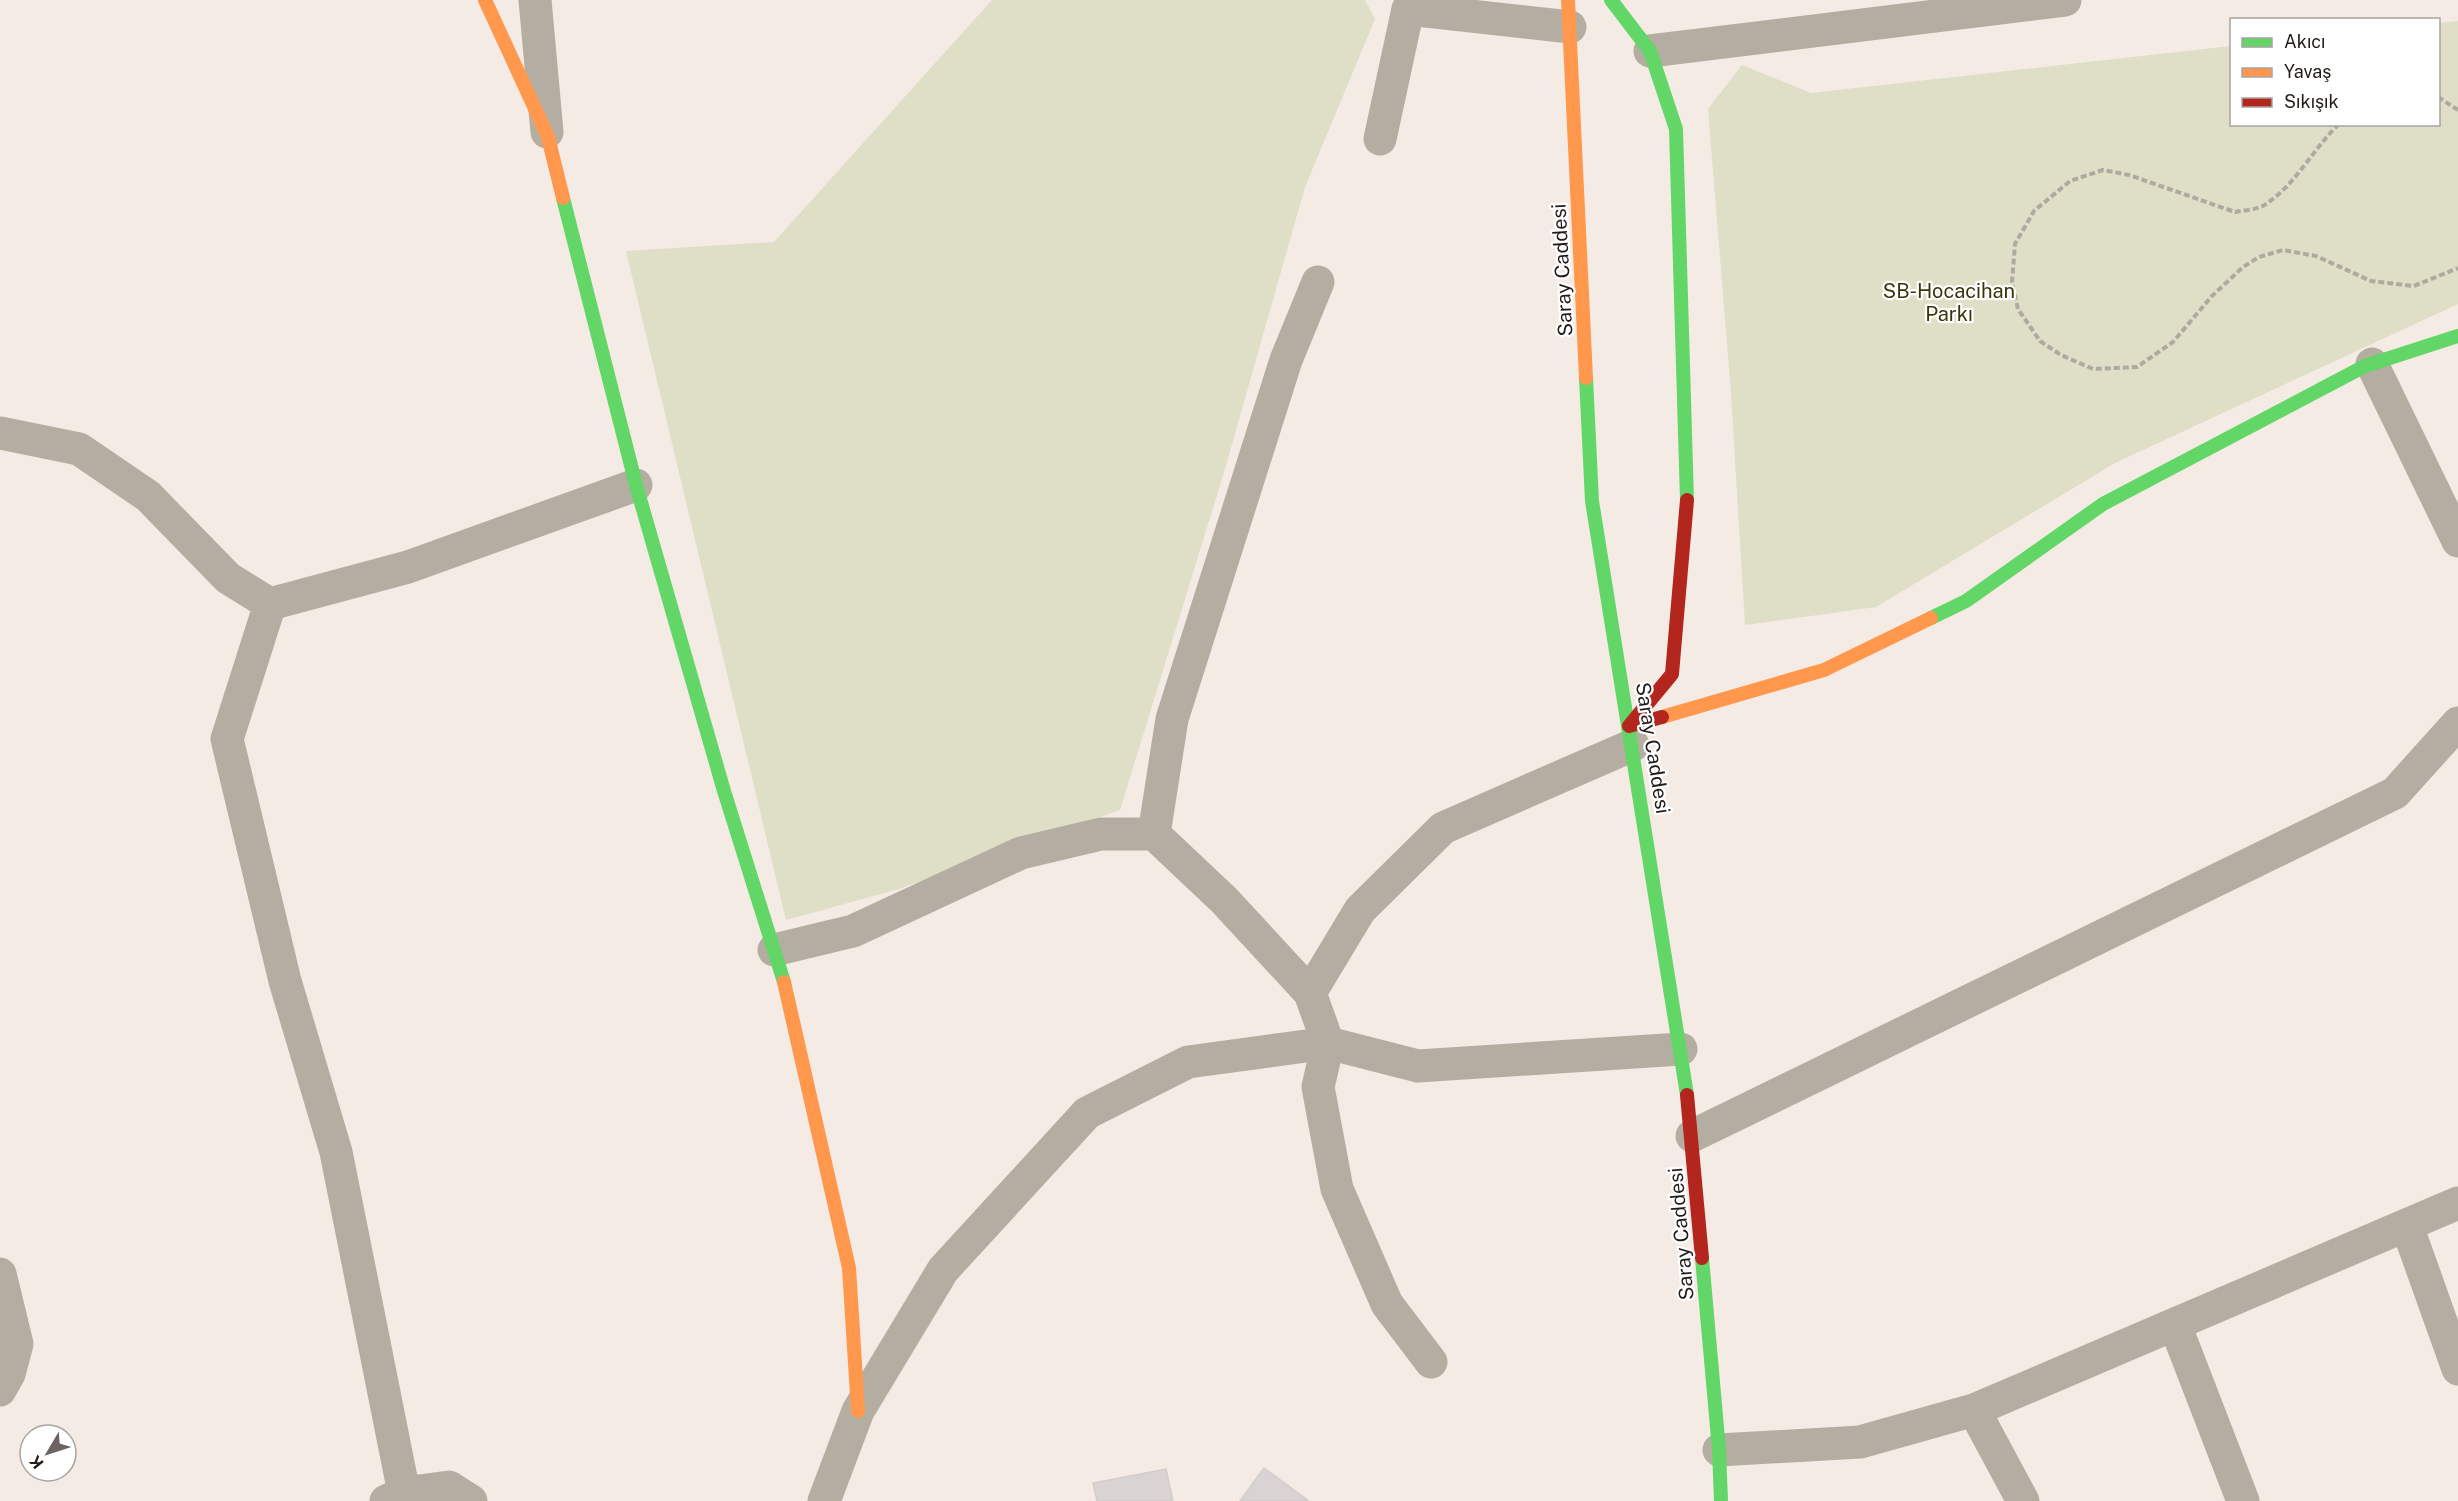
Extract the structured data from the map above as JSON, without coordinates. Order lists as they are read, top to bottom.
{
  "streets": {
    "street": ["Saray Caddesi"]
  },
  "parks": ["SB-Hocacihan Parkı"],
  "legend": ["Akıcı", "Yavaş", "Sıkışık"],
  "north": "bottom left"
}
